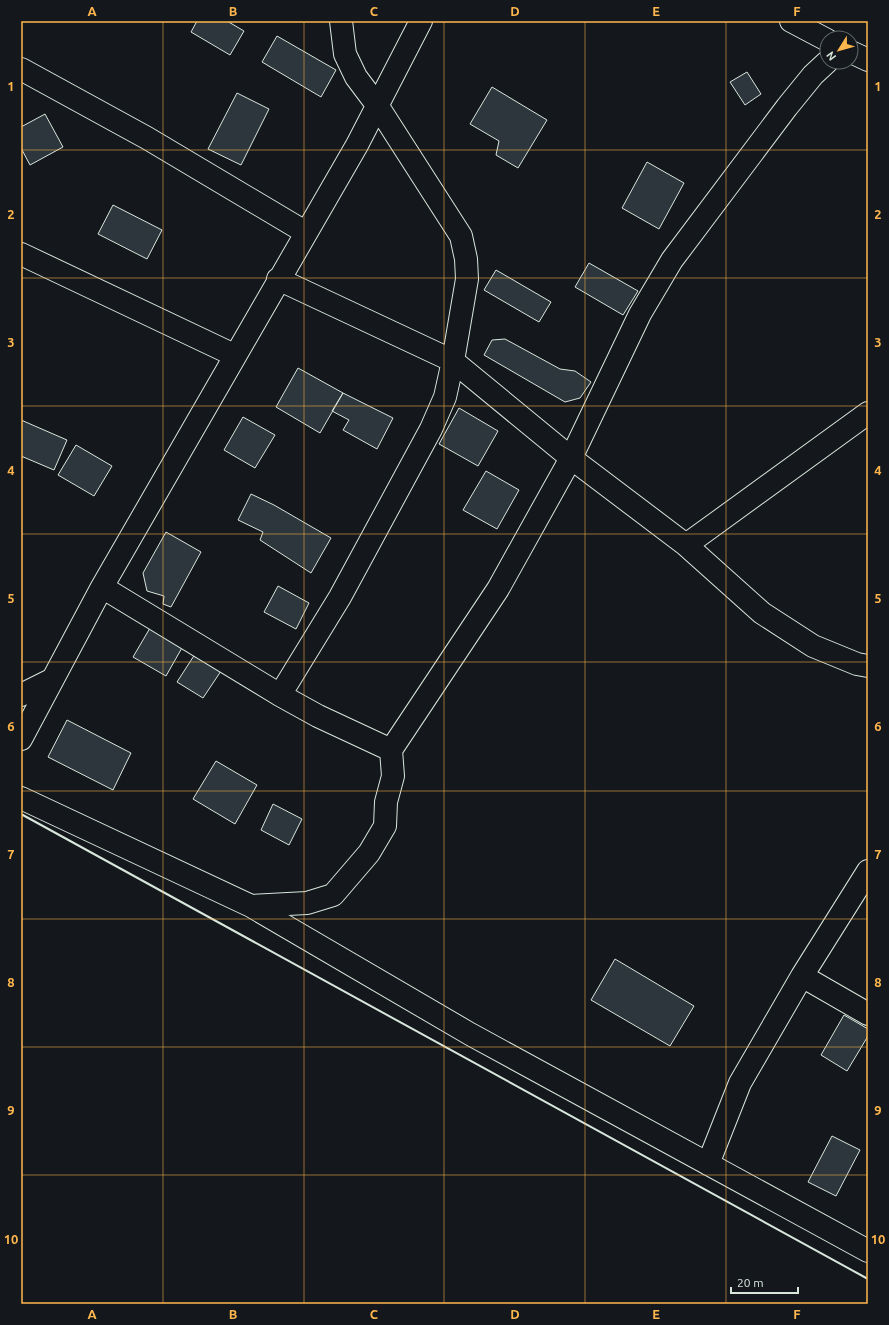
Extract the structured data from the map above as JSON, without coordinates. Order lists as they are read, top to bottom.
{
  "scale_bar": "20 m",
  "north": "bottom left",
  "grid": {
    "columns": [
      "A",
      "B",
      "C",
      "D",
      "E",
      "F"
    ],
    "rows": [
      "1",
      "2",
      "3",
      "4",
      "5",
      "6",
      "7",
      "8",
      "9",
      "10"
    ]
  }
}
